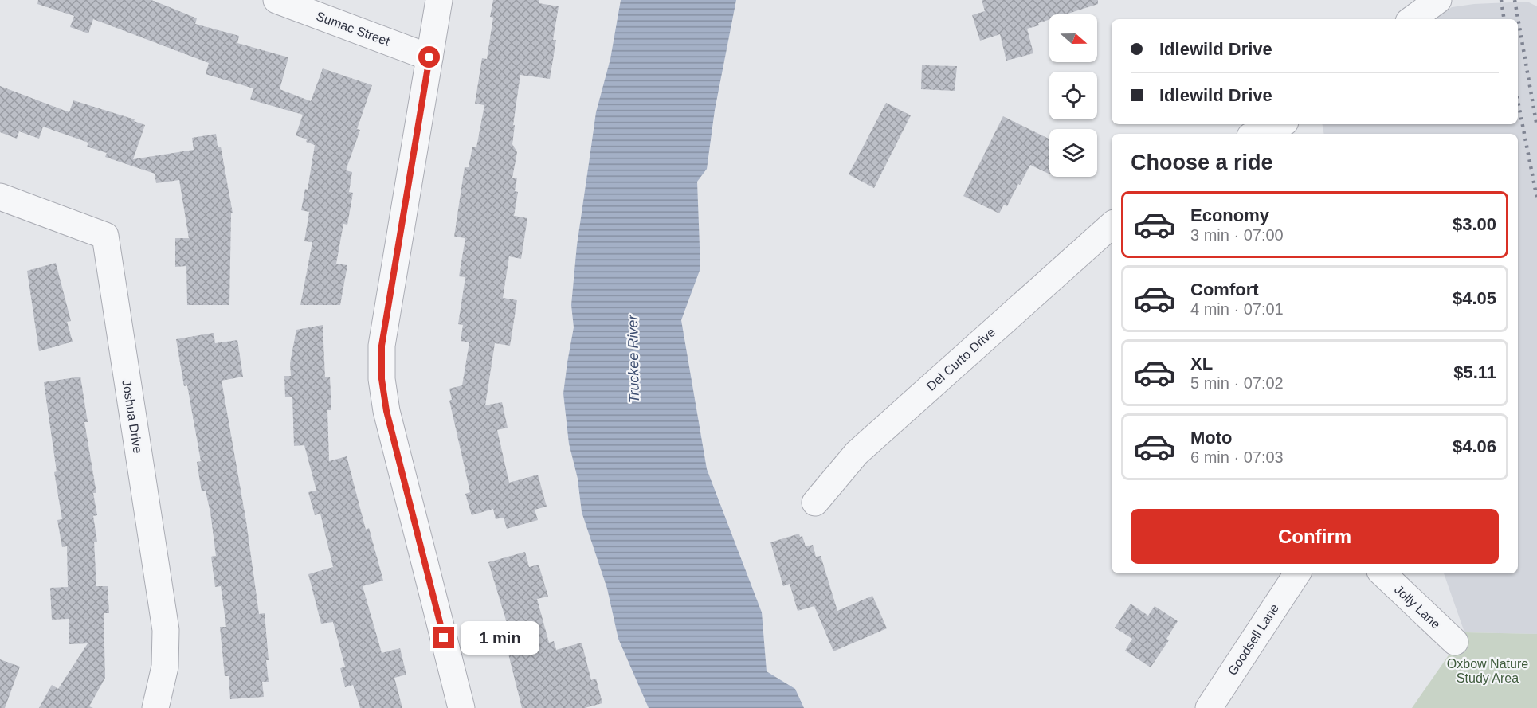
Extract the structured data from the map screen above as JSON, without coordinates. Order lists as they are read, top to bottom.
{
  "streets": {
    "street": [
      "Sumac Street",
      "Del Curto Drive",
      "Joshua Drive",
      "Jolly Lane",
      "Goodsell Lane"
    ]
  },
  "water": ["Truckee River"],
  "parks": ["Oxbow Nature Study Area"],
  "north": "right",
  "page": {
    "banner": ["Idlewild Drive", "Idlewild Drive"],
    "heading": "Choose a ride",
    "list": [
      {
        "name": "Economy",
        "note": "3 min · 07:00",
        "value": "$3.00"
      },
      {
        "name": "Comfort",
        "note": "4 min · 07:01",
        "value": "$4.05"
      },
      {
        "name": "XL",
        "note": "5 min · 07:02",
        "value": "$5.11"
      },
      {
        "name": "Moto",
        "note": "6 min · 07:03",
        "value": "$4.06"
      }
    ],
    "buttons": "Confirm",
    "bubble": "1 min"
  }
}
